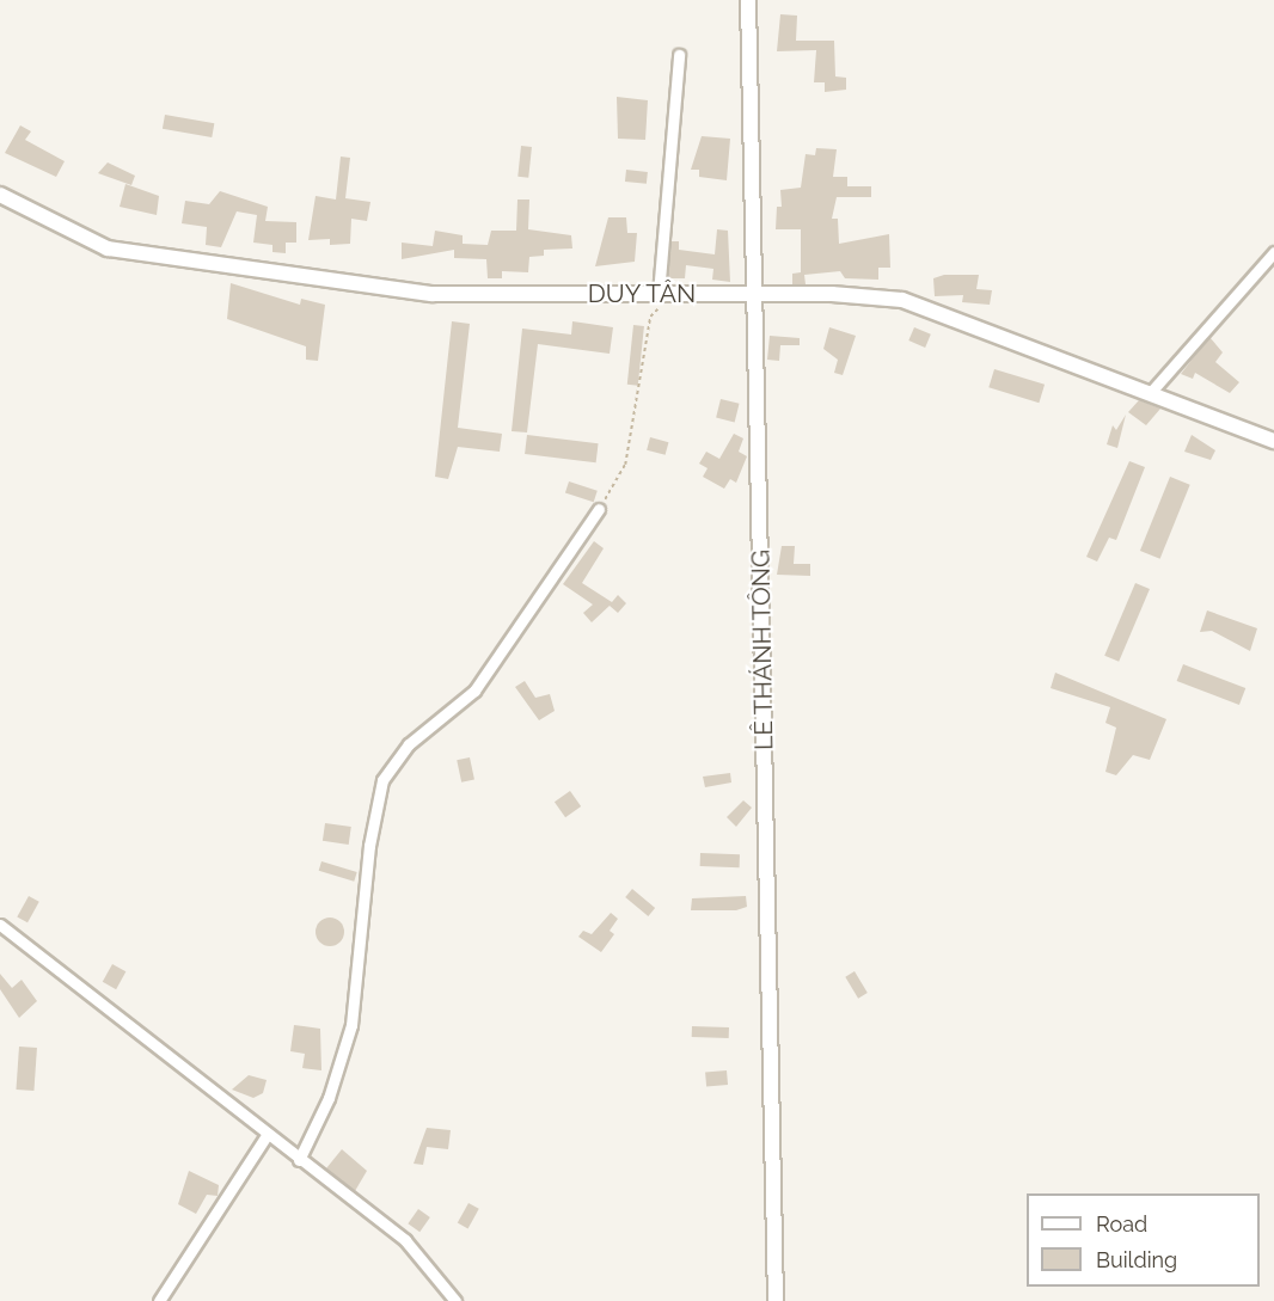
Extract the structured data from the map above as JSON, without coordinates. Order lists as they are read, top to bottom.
{
  "streets": {
    "street": ["DUY TÂN", "LÊ THÁNH TÔNG"]
  },
  "crossings": [
    ["DUY TÂN", "LÊ THÁNH TÔNG"]
  ],
  "legend": ["Road", "Building"]
}
